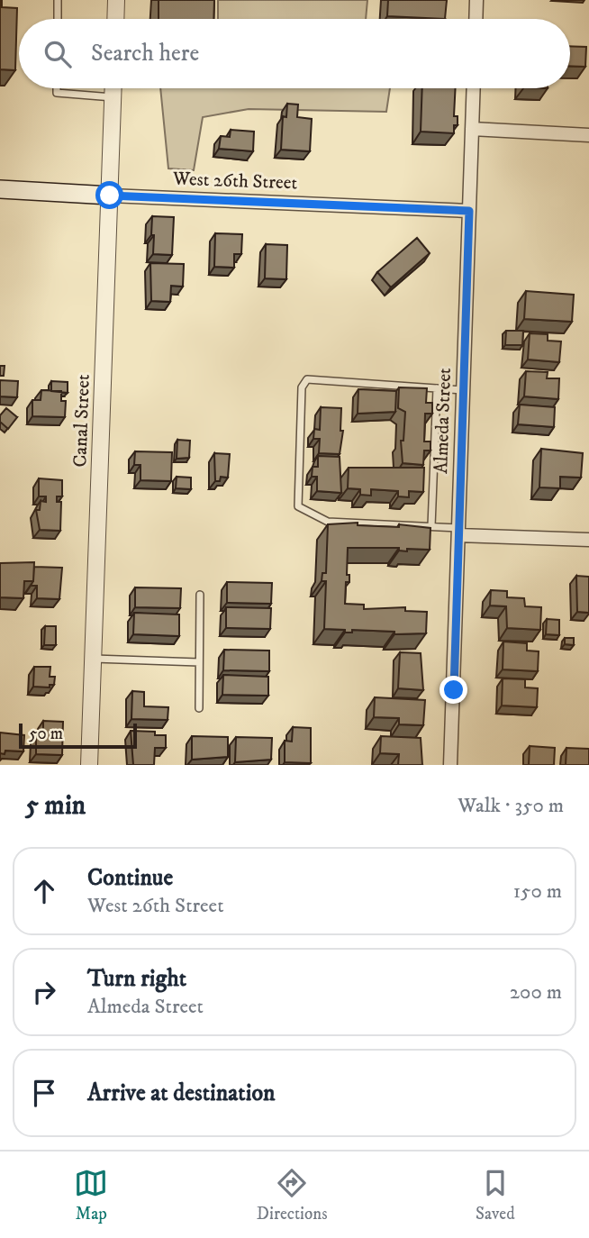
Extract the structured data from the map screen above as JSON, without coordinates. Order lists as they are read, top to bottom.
{
  "streets": {
    "main road": ["West 26th Street"],
    "street": ["Canal Street", "Almeda Street"]
  },
  "crossings": [
    ["West 26th Street", "Canal Street"],
    ["West 26th Street", "Almeda Street"]
  ],
  "scale_bar": "50 m",
  "page": {
    "search": "Search here",
    "scale": "50 m",
    "heading": ["5 min", "Walk · 350 m"],
    "list": [
      ["Continue", "West 26th Street", "150 m"],
      ["Turn right", "Almeda Street", "200 m"],
      "Arrive at destination"
    ],
    "nav": ["Map", "Directions", "Saved"]
  }
}
